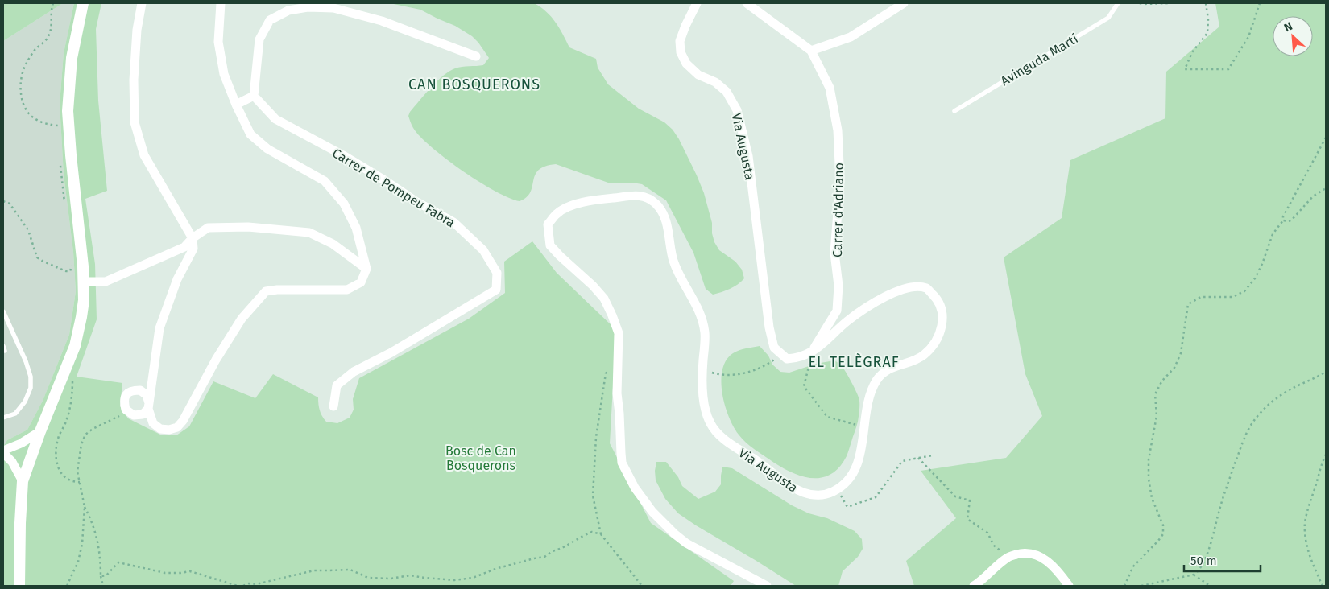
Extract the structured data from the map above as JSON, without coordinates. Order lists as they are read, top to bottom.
{
  "streets": {
    "street": ["Via Augusta", "Carrer de Pompeu Fabra", "Carrer d'Adriano"],
    "lane": ["Avinguda Martí"]
  },
  "crossings": [
    ["Via Augusta", "Carrer d'Adriano"]
  ],
  "districts": ["CAN BOSQUERONS", "EL TELÈGRAF"],
  "parks": ["Bosc de Can Bosquerons"],
  "scale_bar": "50 m",
  "north": "top left"
}
